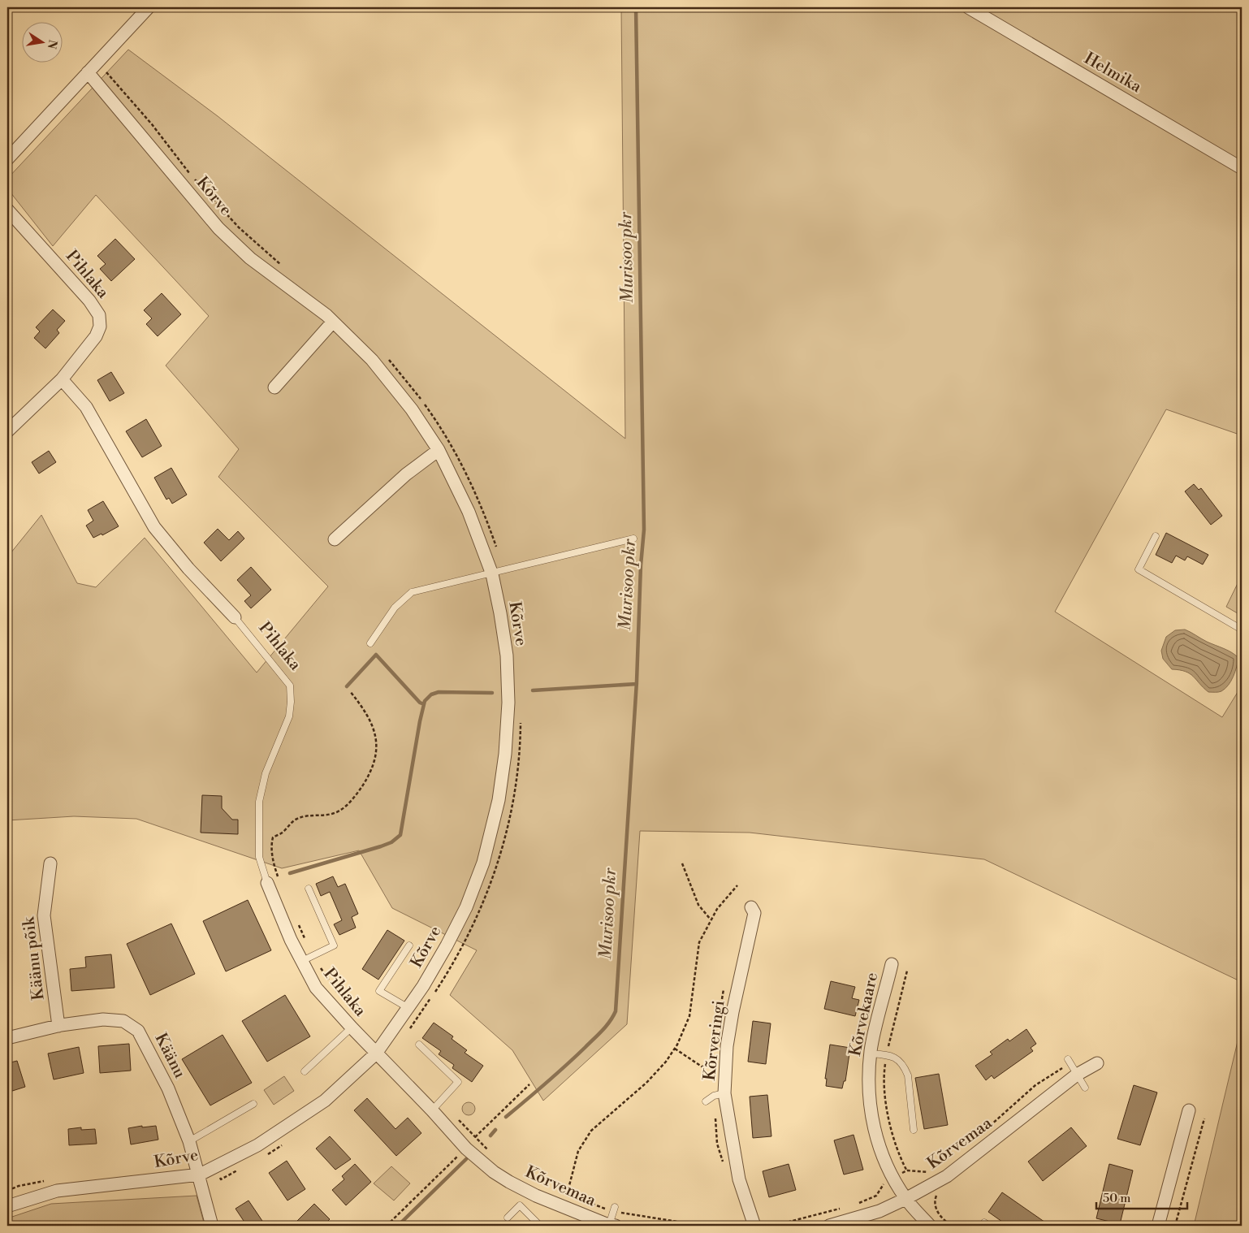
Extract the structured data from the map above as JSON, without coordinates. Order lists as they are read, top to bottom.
{
  "streets": {
    "street": [
      "Helmika",
      "Kõrve",
      "Pihlaka",
      "Käänu põik",
      "Kõrvekaare",
      "Kõrveringi",
      "Käänu",
      "Kõrvemaa"
    ]
  },
  "crossings": [
    ["Kõrve", "Pihlaka"],
    ["Kõrve", "Käänu"],
    ["Pihlaka", "Kõrvemaa"],
    ["Käänu põik", "Käänu"],
    ["Kõrvekaare", "Kõrvemaa"]
  ],
  "water": ["Murisoo pkr"],
  "scale_bar": "50 m",
  "north": "right"
}
